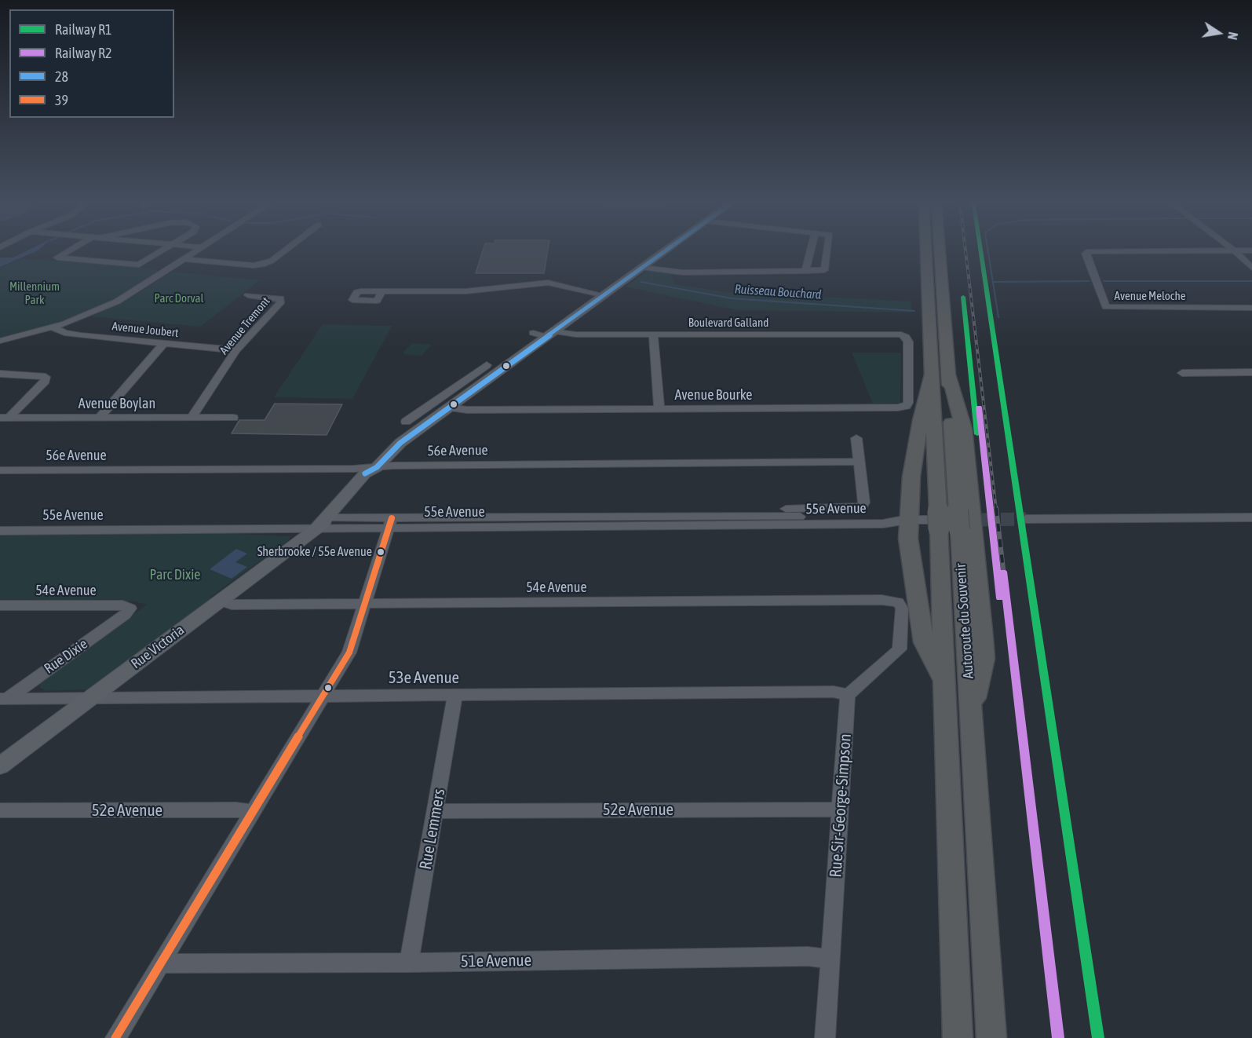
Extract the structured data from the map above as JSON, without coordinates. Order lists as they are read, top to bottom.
{
  "streets": {
    "highway": ["Autoroute du Souvenir"],
    "main road": ["Rue Victoria"],
    "street": [
      "Avenue Meloche",
      "Boulevard Galland",
      "Avenue Tremont",
      "Avenue Joubert",
      "Avenue Bourke",
      "Avenue Boylan",
      "56e Avenue",
      "55e Avenue",
      "54e Avenue",
      "Rue Dixie",
      "53e Avenue",
      "Rue Sir-George-Simpson",
      "52e Avenue",
      "Rue Lemmers",
      "51e Avenue"
    ]
  },
  "crossings": [
    ["Boulevard Galland", "Avenue Bourke"],
    ["Boulevard Galland", "Rue Victoria"],
    ["Avenue Tremont", "Avenue Joubert"],
    ["Avenue Tremont", "Avenue Boylan"],
    ["Avenue Bourke", "Rue Victoria"],
    ["56e Avenue", "55e Avenue"],
    ["56e Avenue", "Rue Victoria"],
    ["55e Avenue", "Autoroute du Souvenir"],
    ["55e Avenue", "Rue Victoria"],
    ["54e Avenue", "Rue Victoria"],
    ["54e Avenue", "Rue Dixie"],
    ["54e Avenue", "53e Avenue"],
    ["54e Avenue", "Rue Sir-George-Simpson"],
    ["Rue Victoria", "53e Avenue"],
    ["Rue Dixie", "53e Avenue"],
    ["53e Avenue", "Rue Sir-George-Simpson"],
    ["53e Avenue", "Rue Lemmers"],
    ["Rue Sir-George-Simpson", "52e Avenue"],
    ["Rue Sir-George-Simpson", "51e Avenue"],
    ["52e Avenue", "Rue Lemmers"],
    ["Rue Lemmers", "51e Avenue"]
  ],
  "water": ["Ruisseau Bouchard"],
  "parks": ["Millennium Park", "Parc Dorval", "Parc Dixie"],
  "places": ["Sherbrooke / 55e Avenue"],
  "lines": [
    "rail line R1",
    "transit line 28",
    "rail line R2",
    "transit line 39"
  ],
  "legend": [
    "Railway R1",
    "Railway R2",
    "28",
    "39"
  ],
  "north": "right"
}
